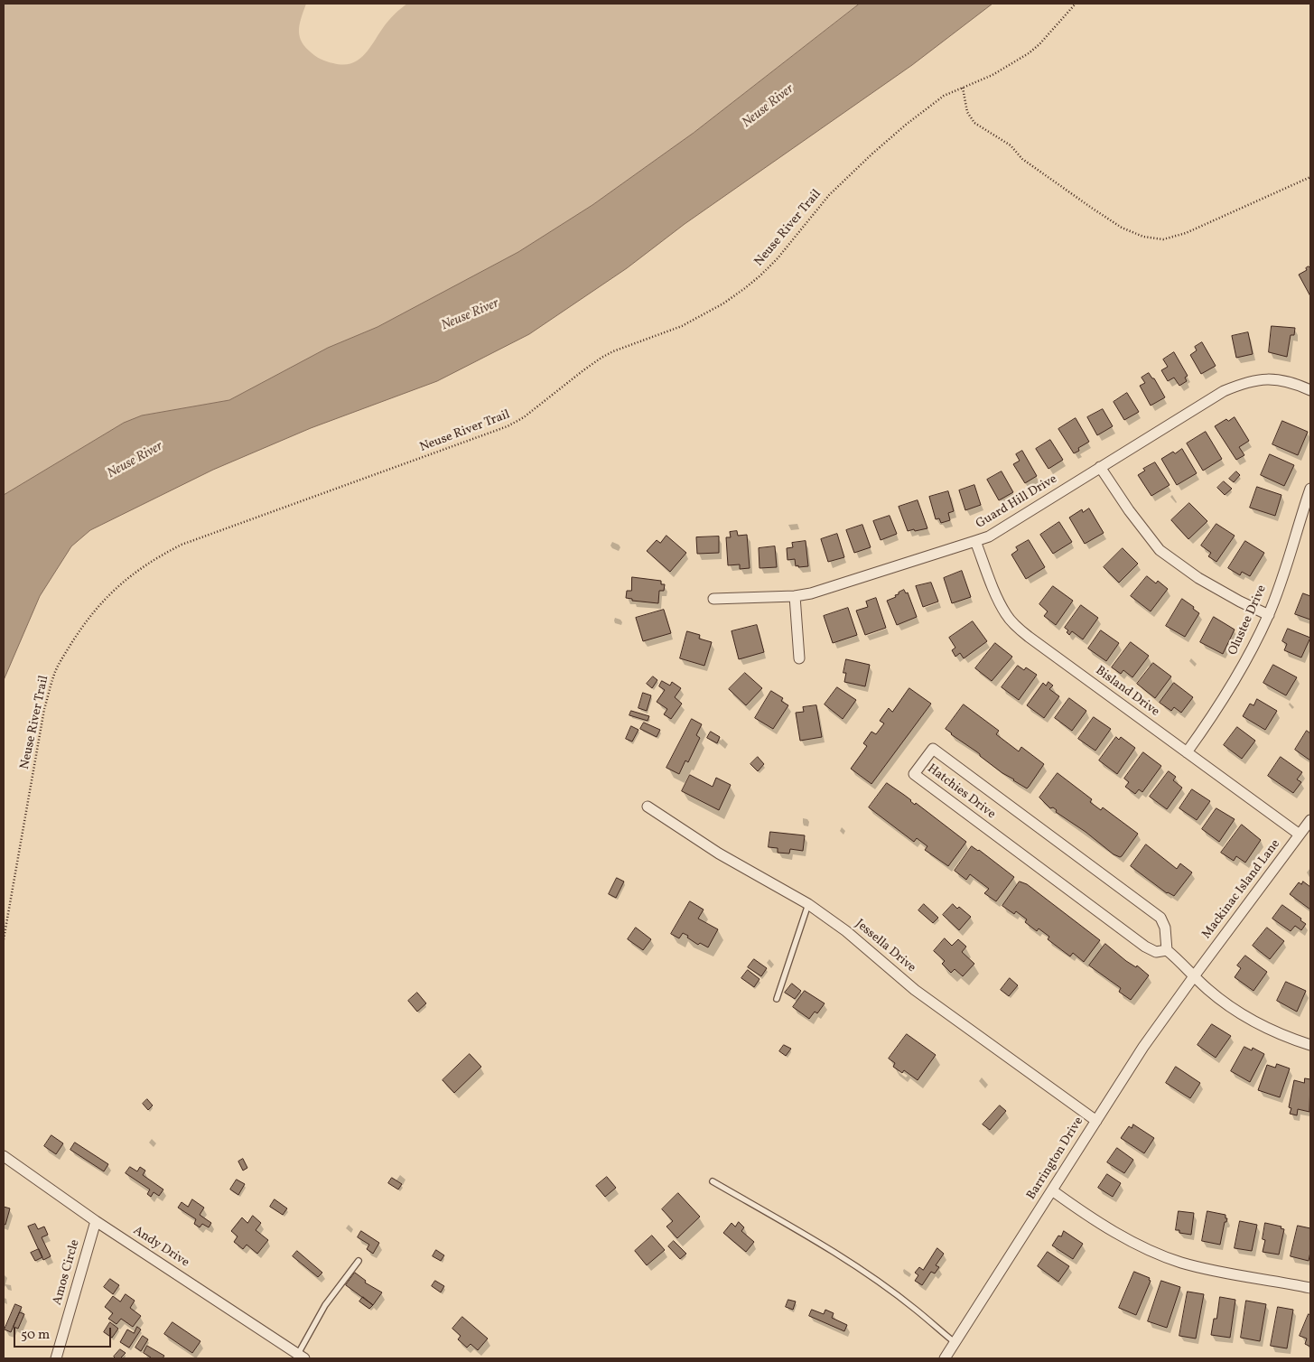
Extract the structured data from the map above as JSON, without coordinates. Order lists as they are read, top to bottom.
{
  "streets": {
    "street": [
      "Guard Hill Drive",
      "Olustee Drive",
      "Bisland Drive",
      "Hatchies Drive",
      "Mackinac Island Lane",
      "Jessella Drive",
      "Barrington Drive",
      "Andy Drive",
      "Amos Circle"
    ],
    "path": ["Neuse River Trail"]
  },
  "crossings": [
    ["Guard Hill Drive", "Bisland Drive"],
    ["Olustee Drive", "Bisland Drive"],
    ["Bisland Drive", "Mackinac Island Lane"],
    ["Mackinac Island Lane", "Barrington Drive"],
    ["Jessella Drive", "Barrington Drive"],
    ["Andy Drive", "Amos Circle"]
  ],
  "water": ["Neuse River"],
  "scale_bar": "50 m"
}
